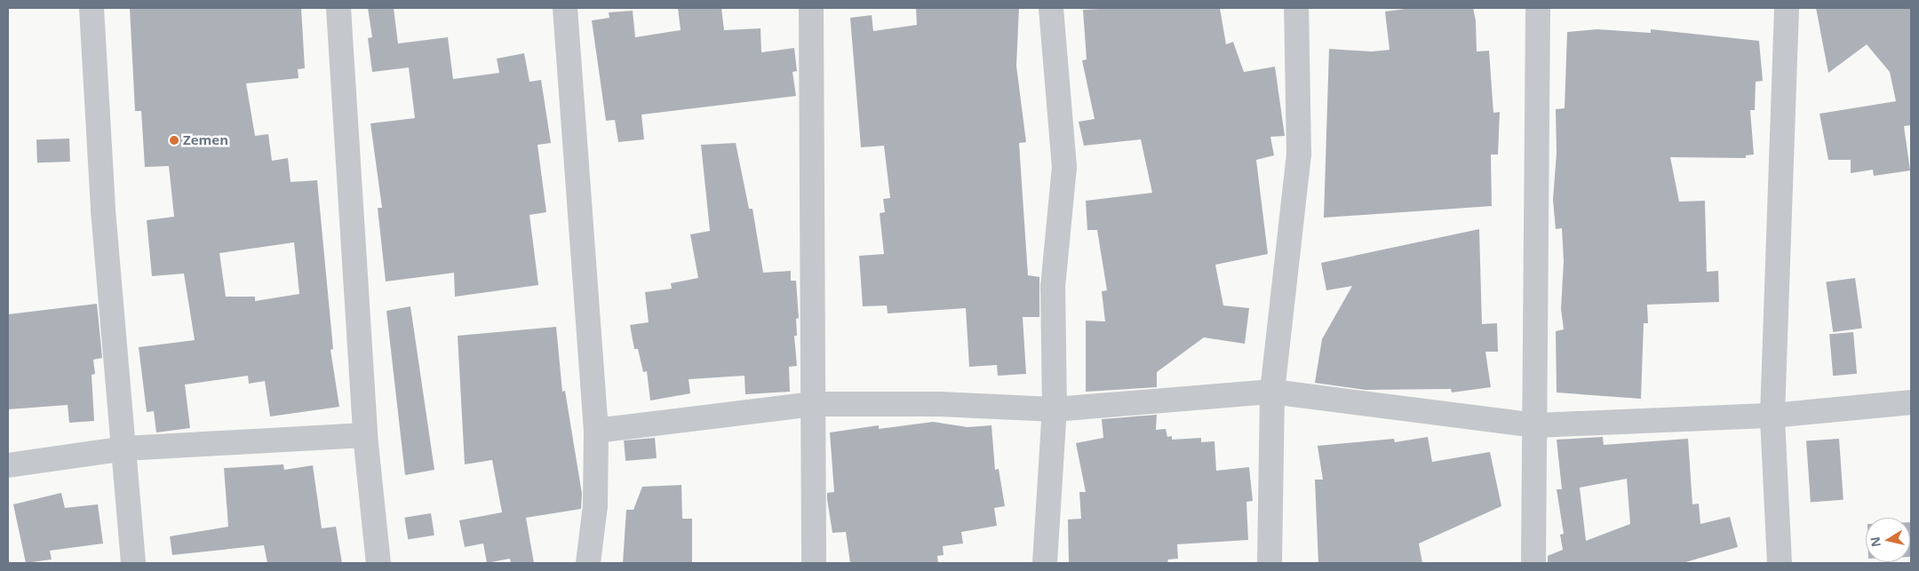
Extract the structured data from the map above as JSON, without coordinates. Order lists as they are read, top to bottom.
{
  "places": ["Zemen"],
  "north": "left"
}
